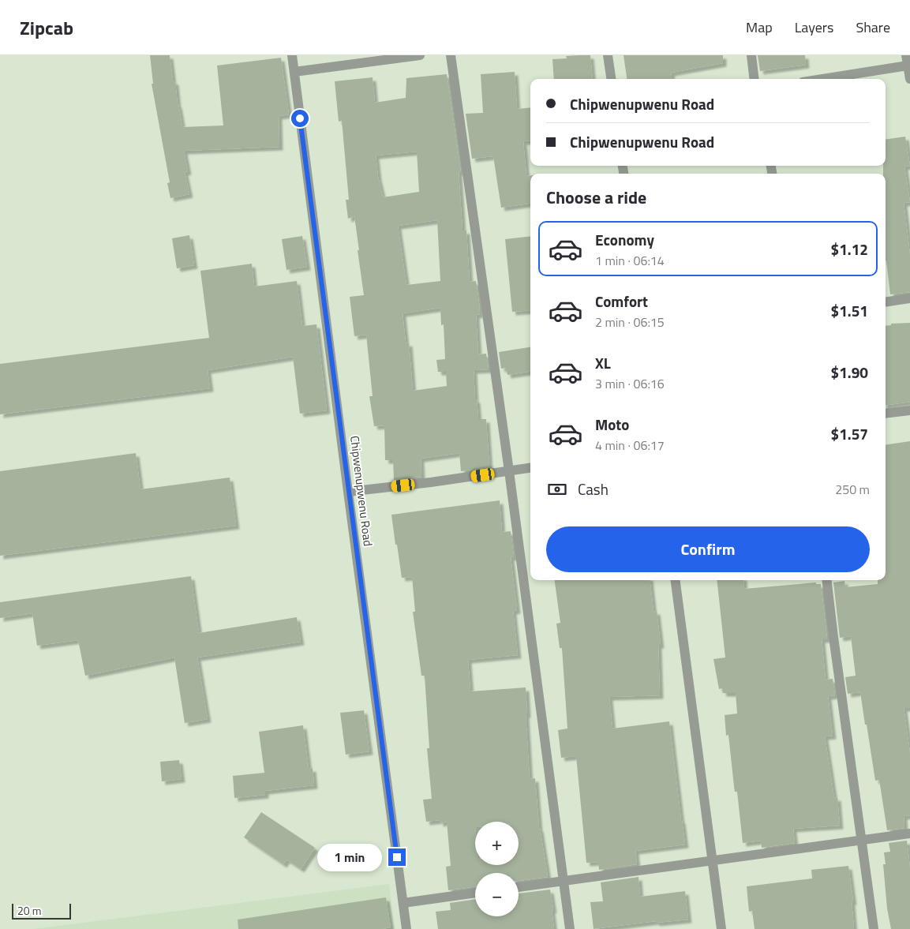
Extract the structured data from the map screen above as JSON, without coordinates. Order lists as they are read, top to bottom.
{
  "streets": {
    "street": ["Chipwenupwenu Road"]
  },
  "scale_bar": "20 m",
  "page": {
    "header": "Zipcab",
    "nav": ["Map", "Layers", "Share"],
    "banner": ["Chipwenupwenu Road", "Chipwenupwenu Road"],
    "heading": "Choose a ride",
    "list": [
      {
        "name": "Economy",
        "note": "1 min · 06:14",
        "value": "$1.12"
      },
      {
        "name": "Comfort",
        "note": "2 min · 06:15",
        "value": "$1.51"
      },
      {
        "name": "XL",
        "note": "3 min · 06:16",
        "value": "$1.90"
      },
      {
        "name": "Moto",
        "note": "4 min · 06:17",
        "value": "$1.57"
      }
    ],
    "pay": ["Cash", "250 m"],
    "buttons": "Confirm",
    "map_buttons": ["+", "−"],
    "bubble": "1 min",
    "scale": "20 m"
  }
}
